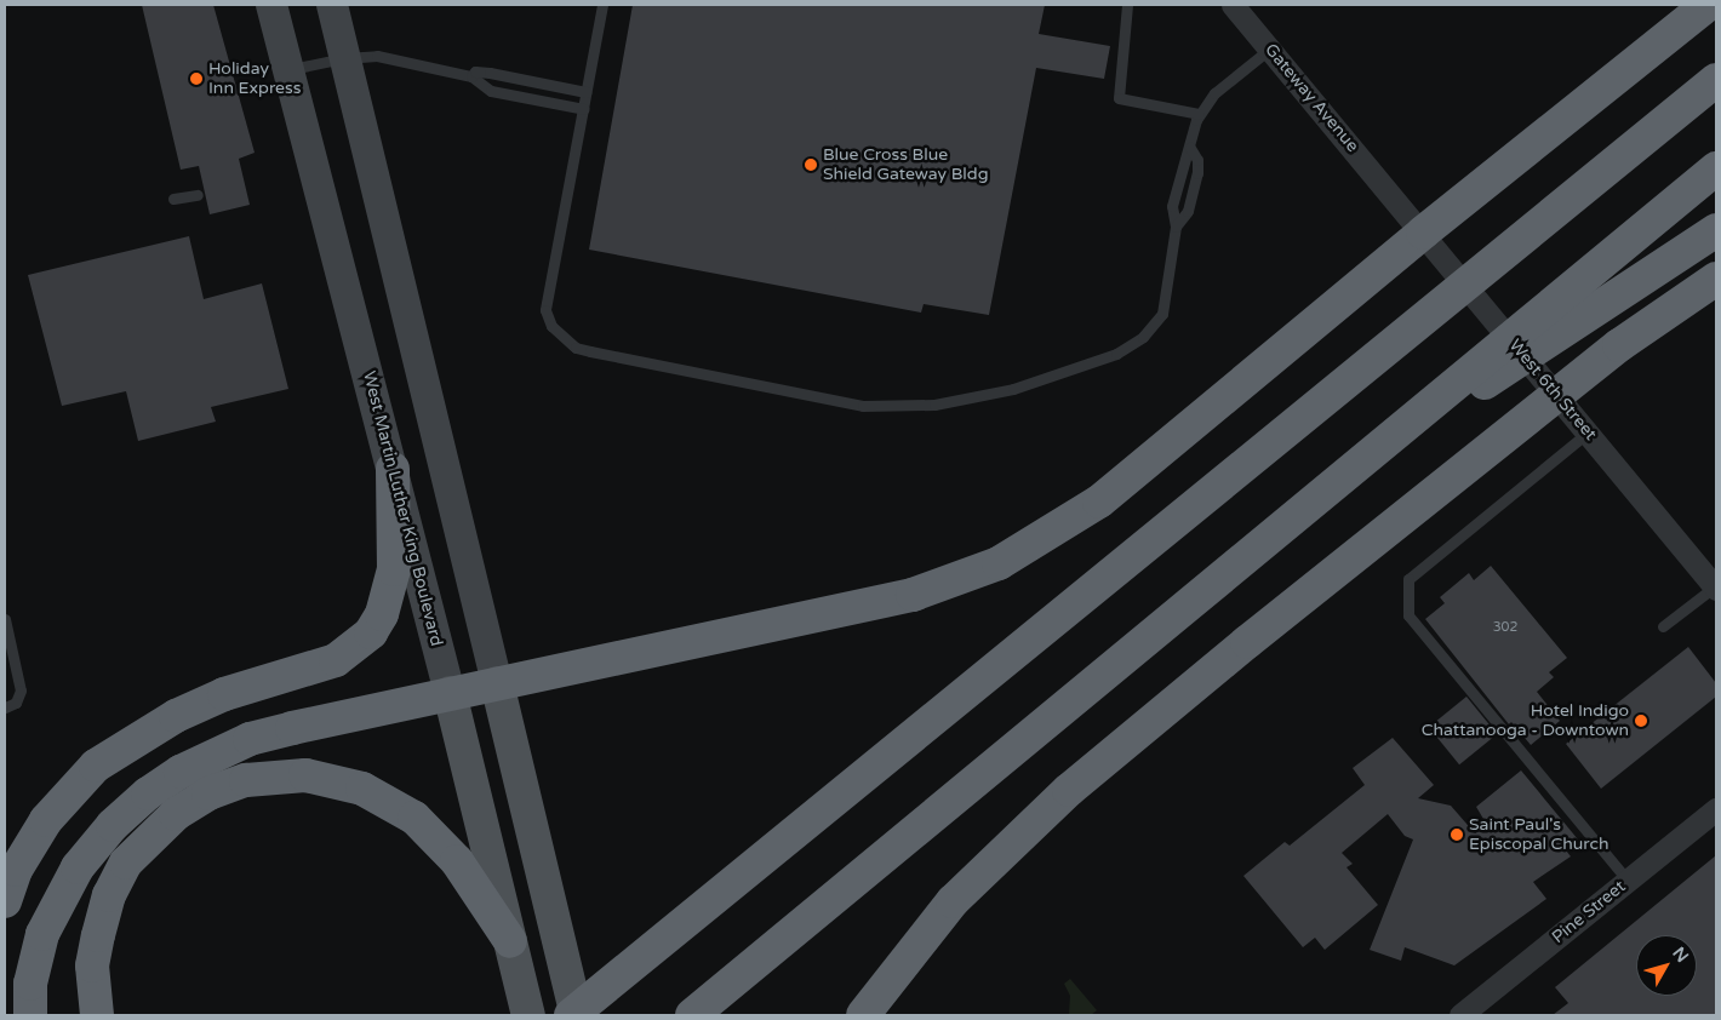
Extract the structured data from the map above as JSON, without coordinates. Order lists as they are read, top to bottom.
{
  "streets": {
    "main road": ["West Martin Luther King Boulevard"],
    "street": ["Gateway Avenue", "West 6th Street", "Pine Street"]
  },
  "crossings": [
    ["Gateway Avenue", "West 6th Street"]
  ],
  "places": [
    "Holiday Inn Express",
    "Blue Cross Blue Shield Gateway Bldg",
    "Hotel Indigo Chattanooga - Downtown",
    "Saint Paul's Episcopal Church"
  ],
  "house_numbers": ["302"],
  "north": "top right"
}
